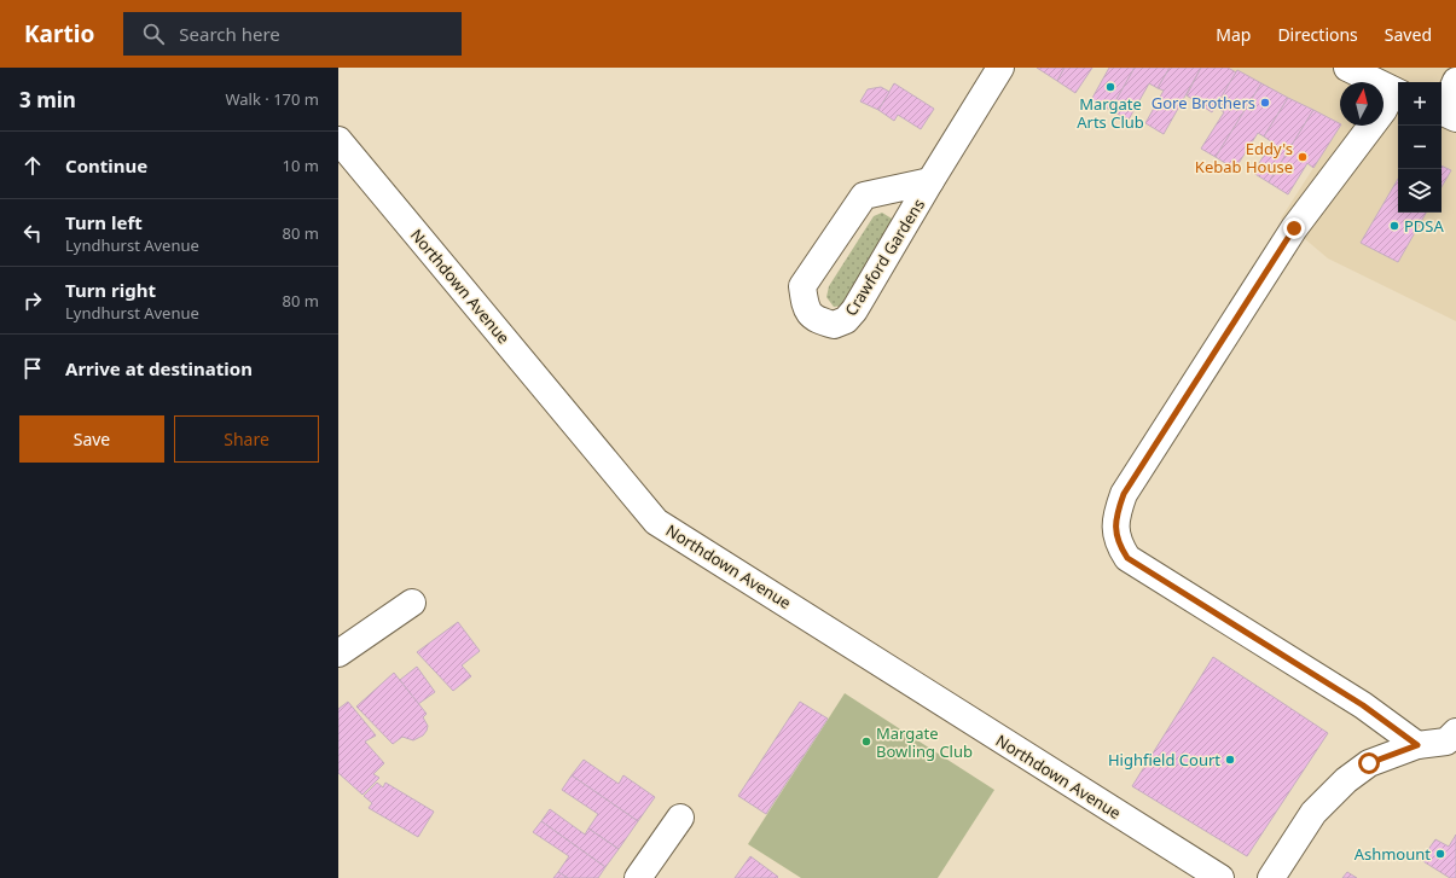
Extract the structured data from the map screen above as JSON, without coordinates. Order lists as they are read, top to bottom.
{
  "streets": {
    "street": ["Crawford Gardens", "Northdown Avenue"]
  },
  "places": [
    "Margate Arts Club",
    "Gore Brothers",
    "Eddy's Kebab House",
    "PDSA",
    "Margate Bowling Club",
    "Highfield Court",
    "Ashmount"
  ],
  "north": "top",
  "page": {
    "header": "Kartio",
    "search": "Search here",
    "nav": ["Map", "Directions", "Saved"],
    "heading": ["3 min", "Walk · 170 m"],
    "map_buttons": ["+", "−"],
    "list": [
      ["Continue", "10 m"],
      ["Turn left", "Lyndhurst Avenue", "80 m"],
      ["Turn right", "Lyndhurst Avenue", "80 m"],
      "Arrive at destination"
    ],
    "buttons": ["Save", "Share"]
  }
}
